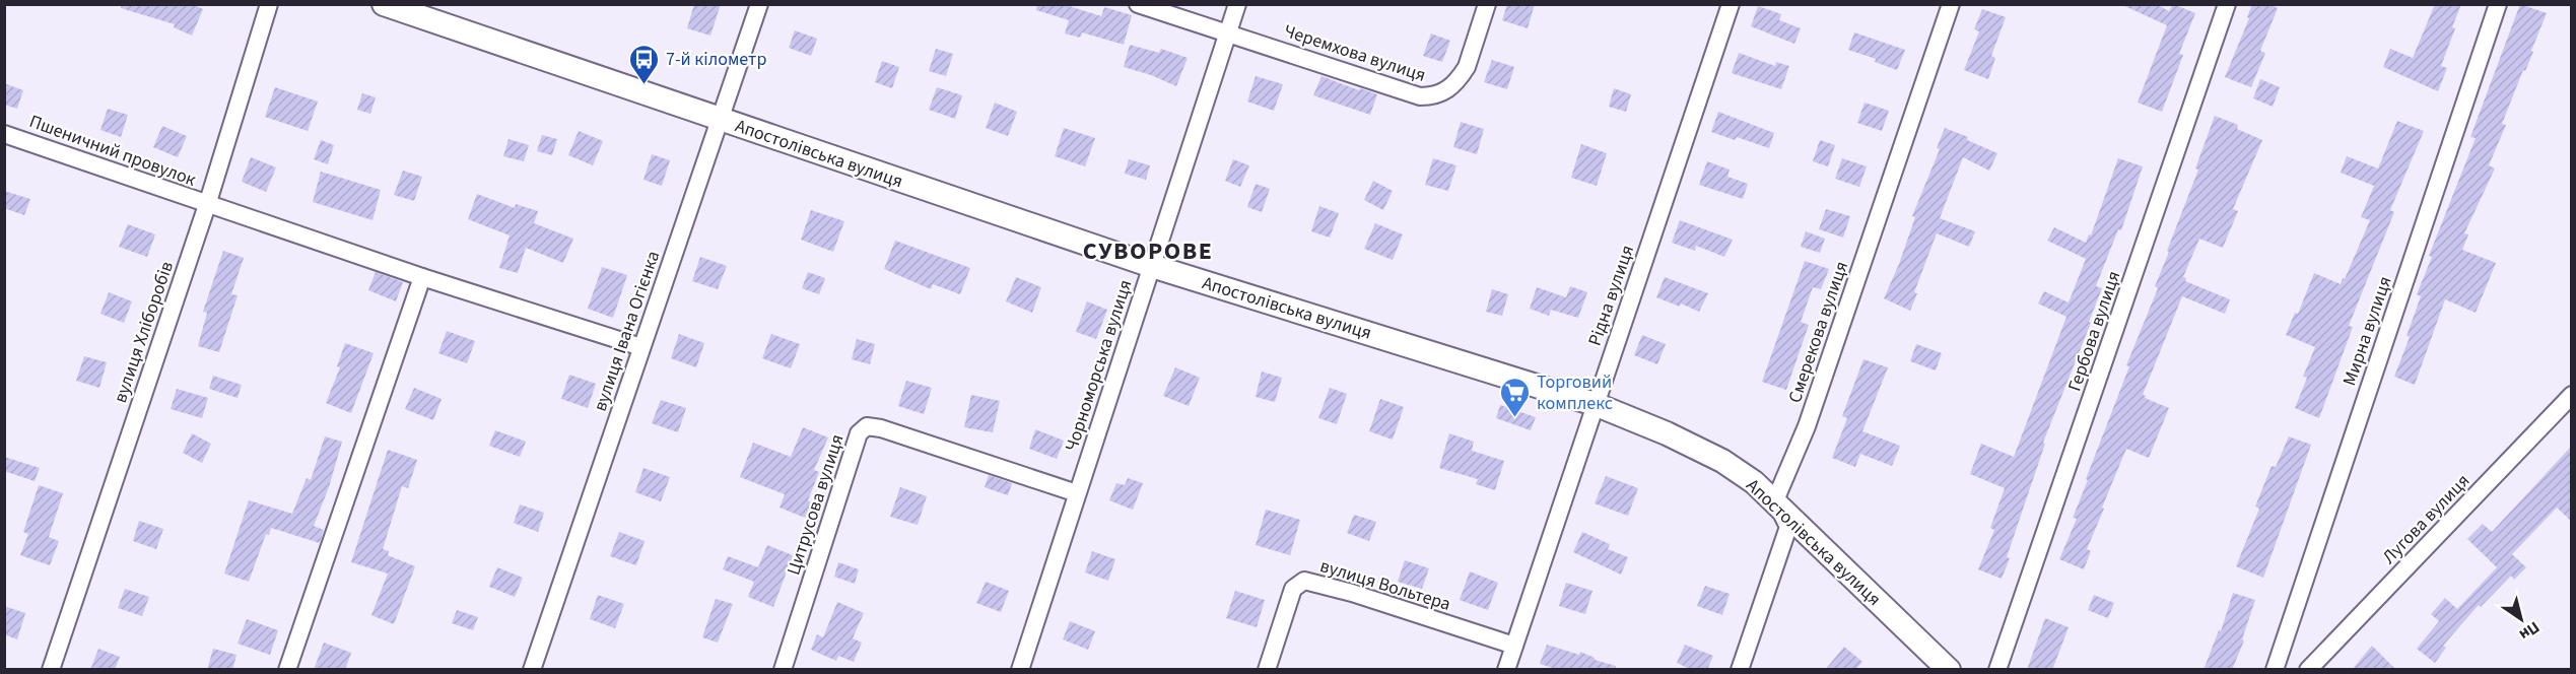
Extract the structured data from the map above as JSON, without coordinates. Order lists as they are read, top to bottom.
{
  "streets": {
    "street": [
      "Черемхова вулиця",
      "Пшеничний провулок",
      "Апостолівська вулиця",
      "Рідна вулиця",
      "вулиця Івана Огієнка",
      "Гербова вулиця",
      "Мирна вулиця",
      "вулиця Хліборобів",
      "Смерекова вулиця",
      "Чорноморська вулиця",
      "Цитрусова вулиця",
      "Лугова вулиця",
      "вулиця Вольтера"
    ]
  },
  "crossings": [
    ["Черемхова вулиця", "Чорноморська вулиця"],
    ["Пшеничний провулок", "вулиця Івана Огієнка"],
    ["Пшеничний провулок", "вулиця Хліборобів"],
    ["Апостолівська вулиця", "Рідна вулиця"],
    ["Апостолівська вулиця", "вулиця Івана Огієнка"],
    ["Апостолівська вулиця", "Смерекова вулиця"],
    ["Апостолівська вулиця", "Чорноморська вулиця"],
    ["Рідна вулиця", "вулиця Вольтера"],
    ["Чорноморська вулиця", "Цитрусова вулиця"]
  ],
  "districts": ["СУВОРОВЕ"],
  "places": {
    "bus stop": ["7-й кілометр"],
    "supermarket": ["Торговий комплекс"]
  },
  "north": "bottom right"
}
